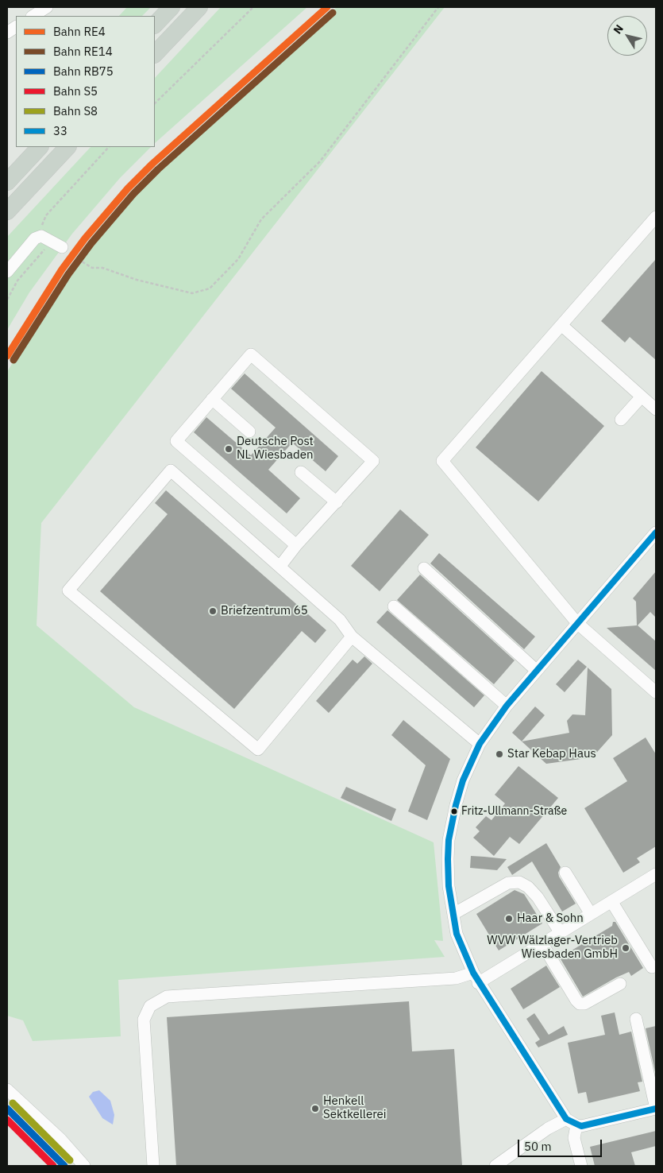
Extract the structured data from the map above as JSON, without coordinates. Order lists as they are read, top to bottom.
{
  "places": [
    "Deutsche Post NL Wiesbaden",
    "Briefzentrum 65",
    "Star Kebap Haus",
    "Fritz-Ullmann-Straße",
    "Haar & Sohn",
    "WVW Wälzlager-Vertrieb Wiesbaden GmbH",
    "Henkell Sektkellerei"
  ],
  "lines": [
    "rail line RE4",
    "rail line RE14",
    "transit line 33",
    "rail line S8",
    "rail line RB75",
    "rail line S5"
  ],
  "legend": [
    "Bahn RE4",
    "Bahn RE14",
    "Bahn RB75",
    "Bahn S5",
    "Bahn S8",
    "33"
  ],
  "scale_bar": "50 m",
  "north": "top left"
}
